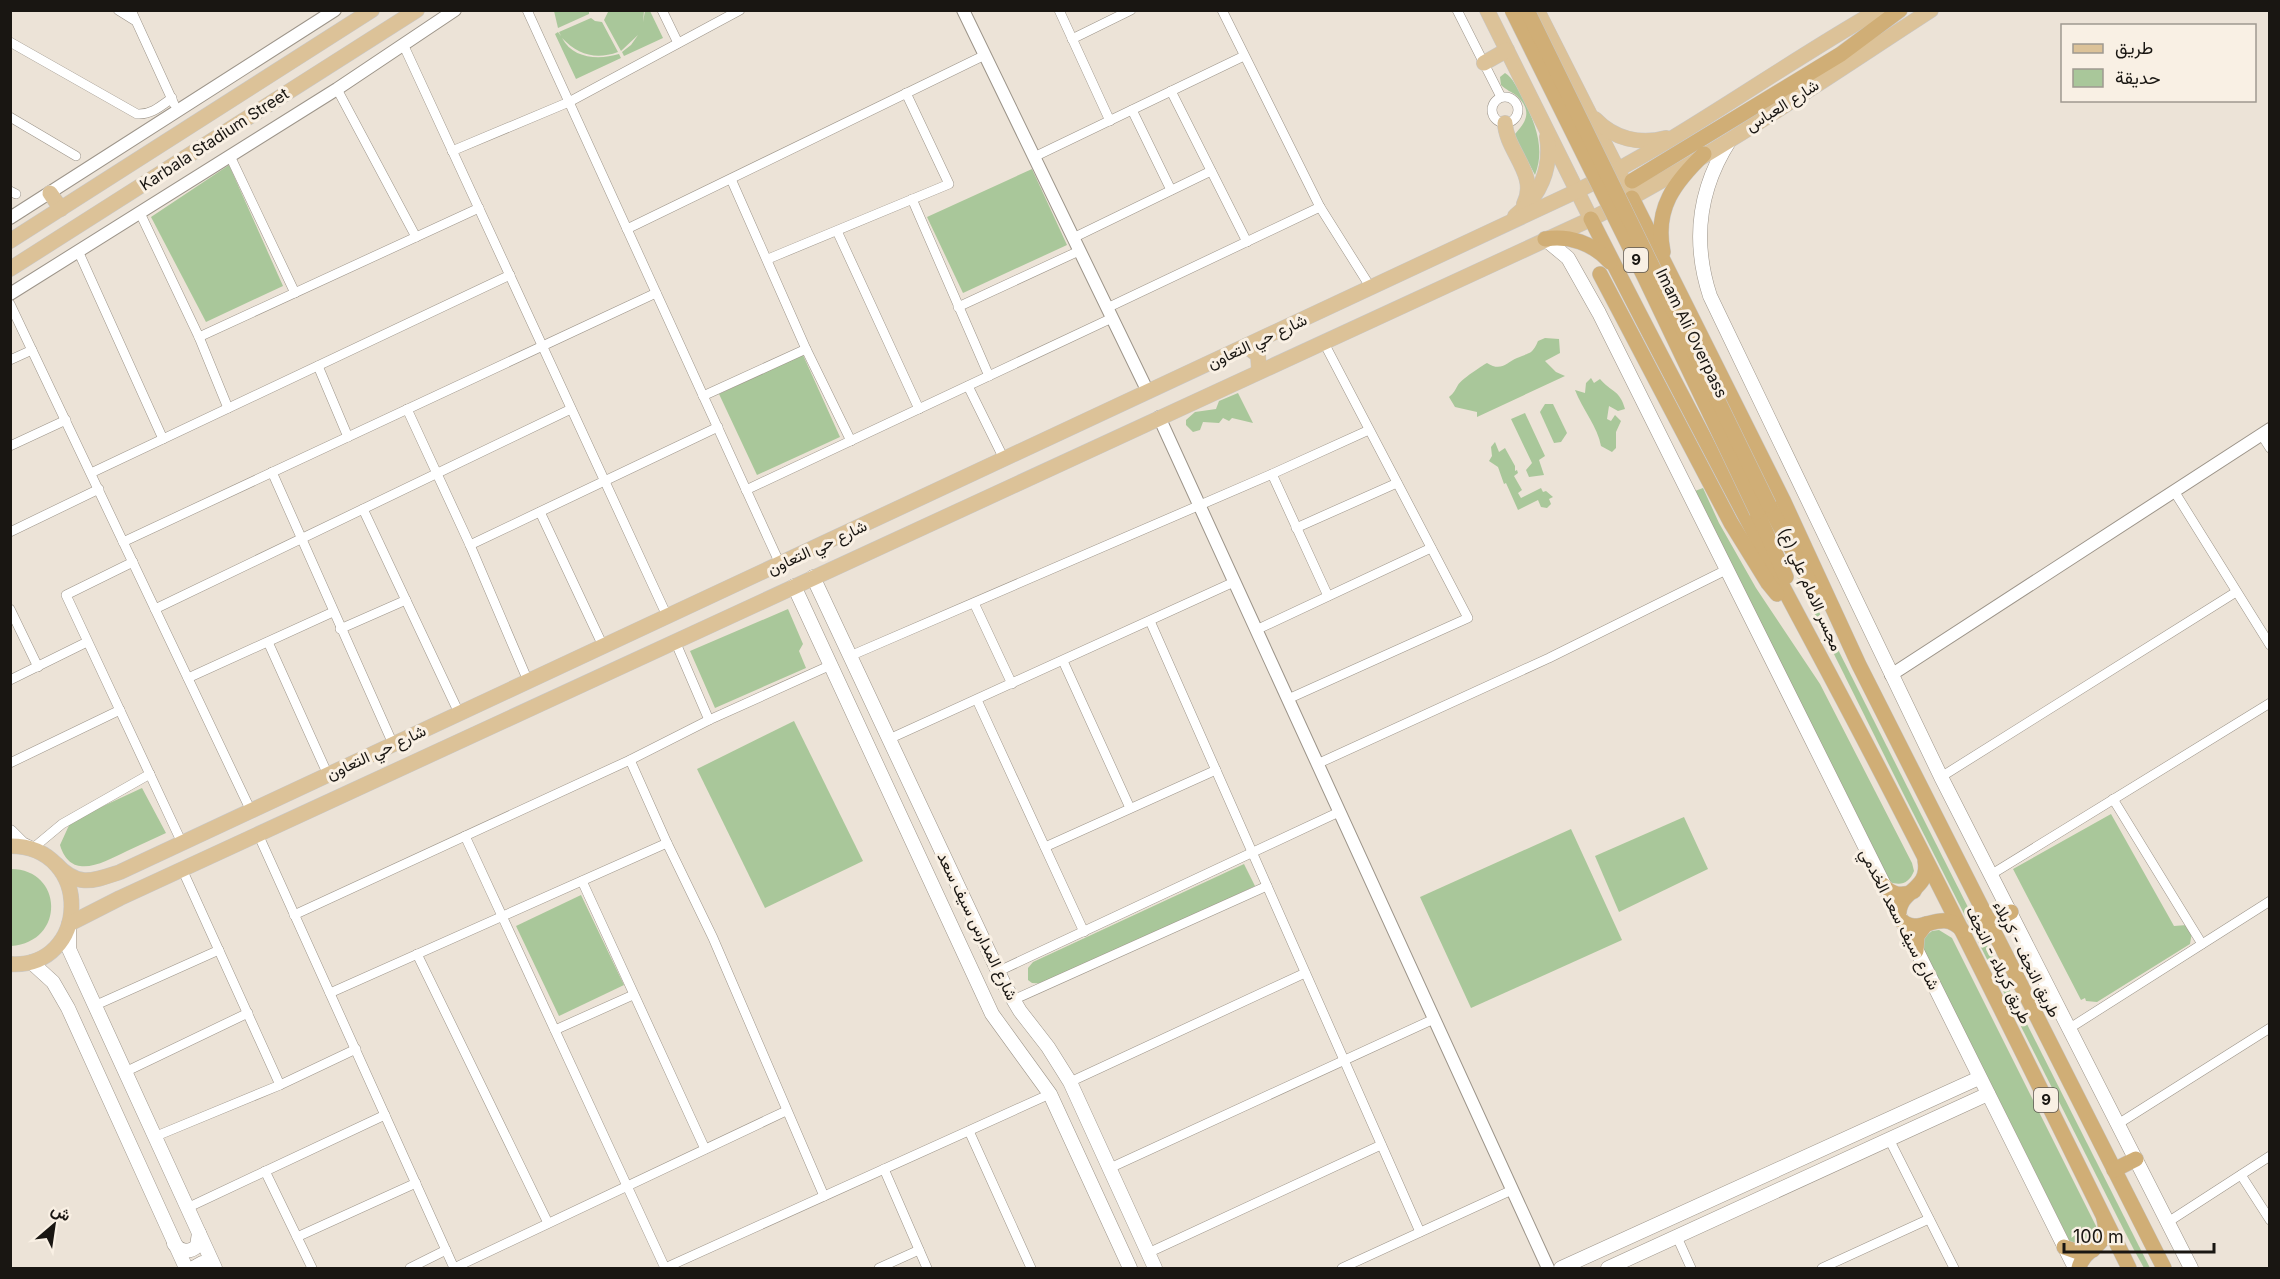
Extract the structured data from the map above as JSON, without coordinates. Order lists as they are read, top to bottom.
{
  "streets": {
    "highway": [
      "9",
      "Imam Ali Overpass",
      "مجسر الامام علي (ع)",
      "طريق النجف - كربلاء",
      "طريق كربلاء - النجف"
    ],
    "main road": [
      "شارع العباس",
      "Karbala Stadium Street",
      "شارع حي التعاون",
      "شارع سيف سعد الخدمي",
      "شارع المدارس سيف سعد"
    ]
  },
  "crossings": [
    ["شارع العباس", "شارع حي التعاون"],
    ["Imam Ali Overpass", "مجسر الامام علي (ع)"],
    ["شارع حي التعاون", "شارع سيف سعد الخدمي"],
    ["شارع حي التعاون", "شارع المدارس سيف سعد"],
    ["مجسر الامام علي (ع)", "طريق النجف - كربلاء"],
    ["مجسر الامام علي (ع)", "طريق كربلاء - النجف"]
  ],
  "legend": ["طريق", "حديقة"],
  "scale_bar": "100 m",
  "north": "top right"
}
